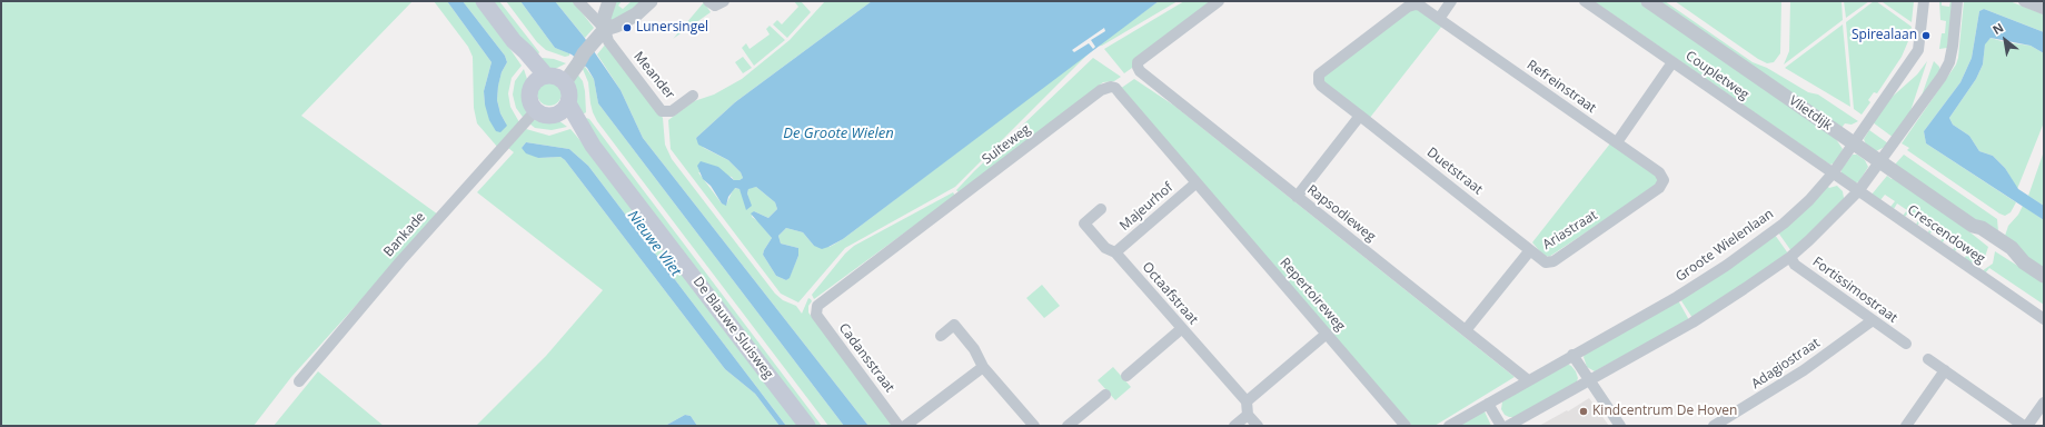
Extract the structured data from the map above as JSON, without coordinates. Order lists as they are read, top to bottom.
{
  "streets": {
    "main road": ["De Blauwe Sluisweg"],
    "street": [
      "Meander",
      "Coupletweg",
      "Refreinstraat",
      "Vlietdijk",
      "Suiteweg",
      "Duetstraat",
      "Majeurhof",
      "Rapsodieweg",
      "Ariastraat",
      "Bankade",
      "Crescendoweg",
      "Groote Wielenlaan",
      "Fortissimostraat",
      "Octaafstraat",
      "Repertoireweg",
      "Cadansstraat",
      "Adagiostraat"
    ]
  },
  "crossings": [
    ["Coupletweg", "Crescendoweg"],
    ["Coupletweg", "Groote Wielenlaan"],
    ["Refreinstraat", "Duetstraat"],
    ["Refreinstraat", "Ariastraat"],
    ["Vlietdijk", "Groote Wielenlaan"],
    ["Suiteweg", "Majeurhof"],
    ["Suiteweg", "Repertoireweg"],
    ["Suiteweg", "Cadansstraat"],
    ["Duetstraat", "Ariastraat"],
    ["Majeurhof", "Octaafstraat"],
    ["Majeurhof", "Repertoireweg"],
    ["Rapsodieweg", "Ariastraat"],
    ["Rapsodieweg", "Groote Wielenlaan"],
    ["Bankade", "De Blauwe Sluisweg"],
    ["Crescendoweg", "Groote Wielenlaan"],
    ["Fortissimostraat", "Adagiostraat"]
  ],
  "water": ["De Groote Wielen", "Nieuwe Vliet"],
  "places": ["Lunersingel", "Spirealaan", "Kindcentrum De Hoven"],
  "north": "top left"
}
